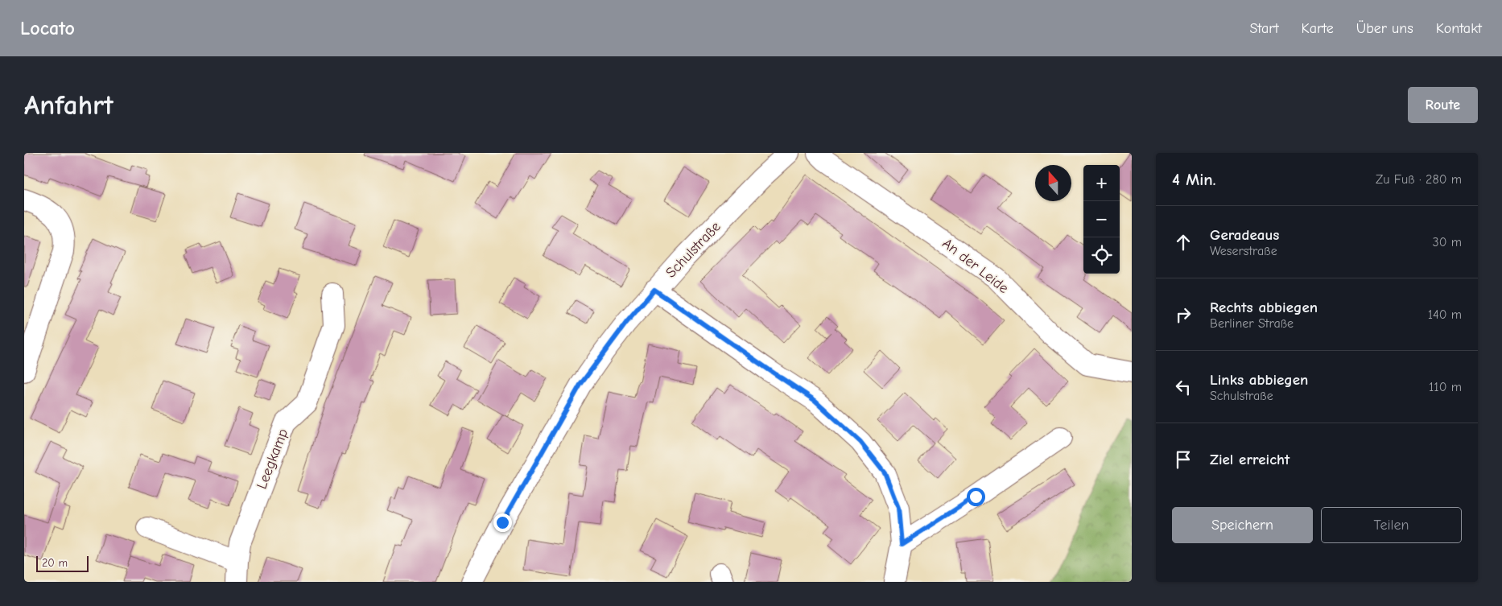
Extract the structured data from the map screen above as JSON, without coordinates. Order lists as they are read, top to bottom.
{
  "streets": {
    "street": ["Schulstraße", "An der Leide", "Leegkamp"]
  },
  "scale_bar": "20 m",
  "north": "top",
  "page": {
    "header": "Locato",
    "nav": [
      "Start",
      "Karte",
      "Über uns",
      "Kontakt"
    ],
    "buttons": [
      "Route",
      ["Speichern", "Teilen"]
    ],
    "title": "Anfahrt",
    "heading": ["4 Min.", "Zu Fuß · 280 m"],
    "map_buttons": ["+", "−"],
    "list": [
      ["Geradeaus", "Weserstraße", "30 m"],
      ["Rechts abbiegen", "Berliner Straße", "140 m"],
      ["Links abbiegen", "Schulstraße", "110 m"],
      "Ziel erreicht"
    ],
    "scale": "20 m"
  }
}
